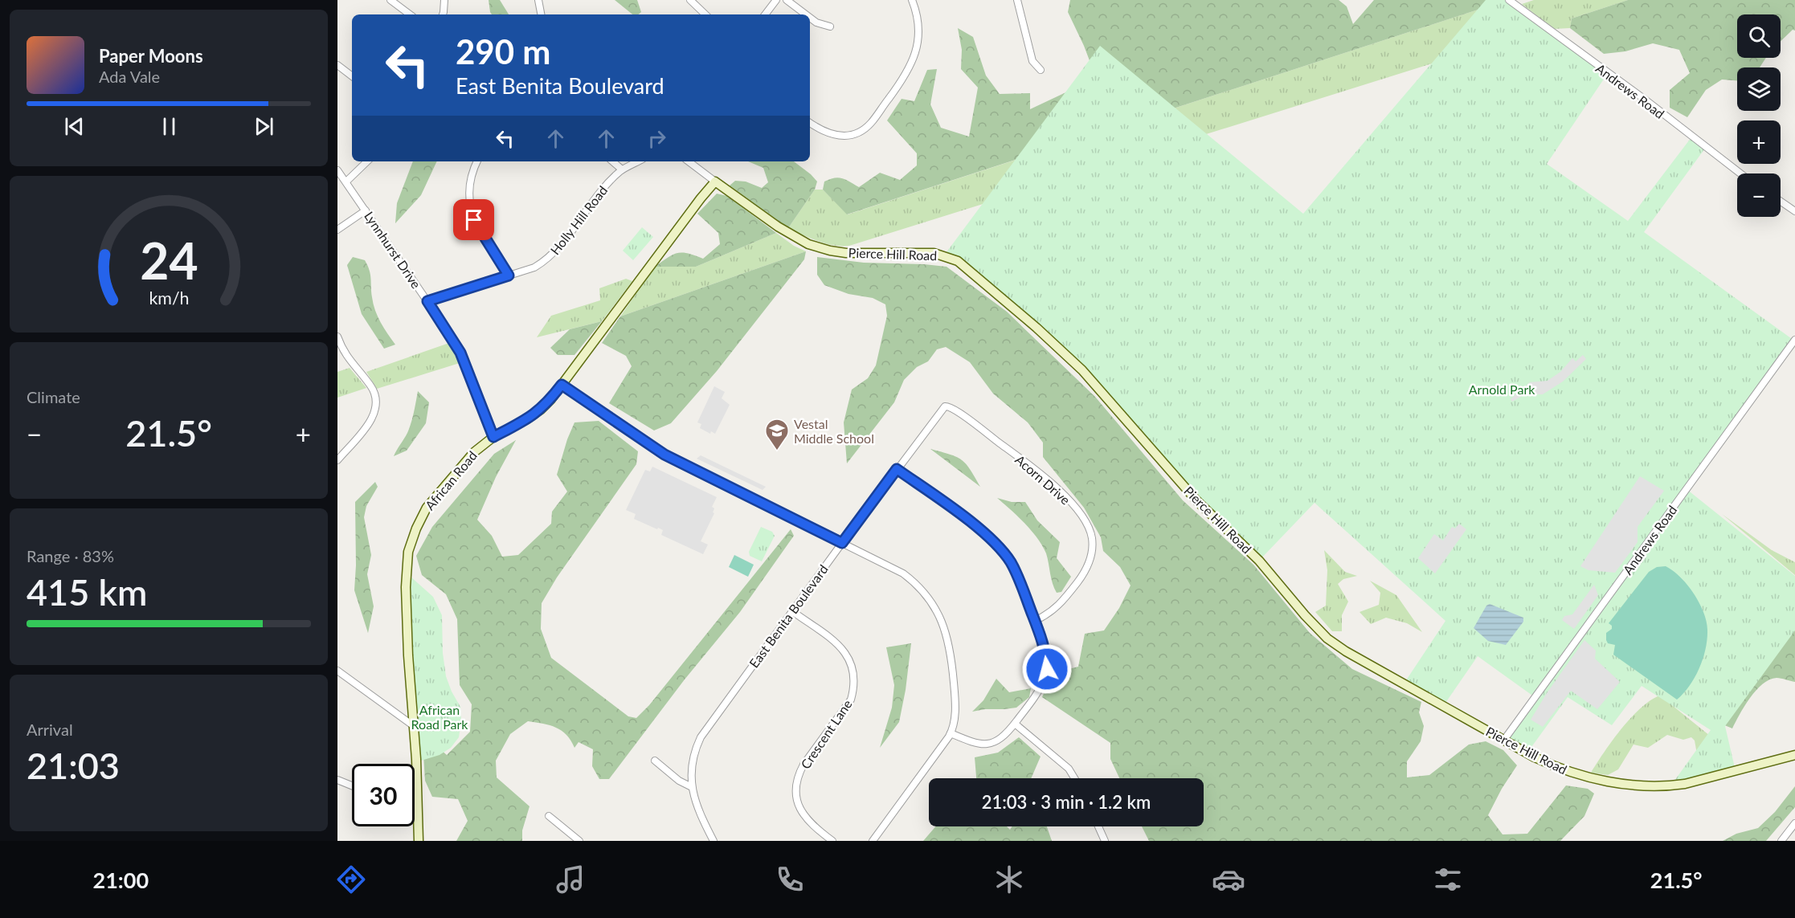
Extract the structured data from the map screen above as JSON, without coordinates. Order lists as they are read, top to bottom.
{
  "streets": {
    "street": [
      "Andrews Road",
      "Holly Hill Road",
      "Lynnhurst Drive",
      "Pierce Hill Road",
      "Acorn Drive",
      "African Road",
      "East Benita Boulevard",
      "Crescent Lane"
    ]
  },
  "crossings": [
    ["Andrews Road", "Pierce Hill Road"],
    ["Holly Hill Road", "Lynnhurst Drive"],
    ["Lynnhurst Drive", "African Road"],
    ["Pierce Hill Road", "African Road"],
    ["Acorn Drive", "East Benita Boulevard"],
    ["East Benita Boulevard", "Crescent Lane"]
  ],
  "parks": ["Arnold Park", "African Road Park"],
  "places": {
    "school or university": ["Vestal Middle School"]
  },
  "page": {
    "map_buttons": ["+", "−"],
    "turn": ["290 m", "East Benita Boulevard"],
    "song": ["Paper Moons", "Ada Vale"],
    "tile": [
      "Climate",
      ["Range · 83%", "415 km"],
      ["Arrival", "21:03"]
    ],
    "heat": ["−", "21.5°", "+"],
    "limit": "30",
    "trip": "21:03 · 3 min · 1.2 km",
    "tabs": ["21:00", "21.5°"],
    "gauge": ["24", "km/h"]
  }
}
